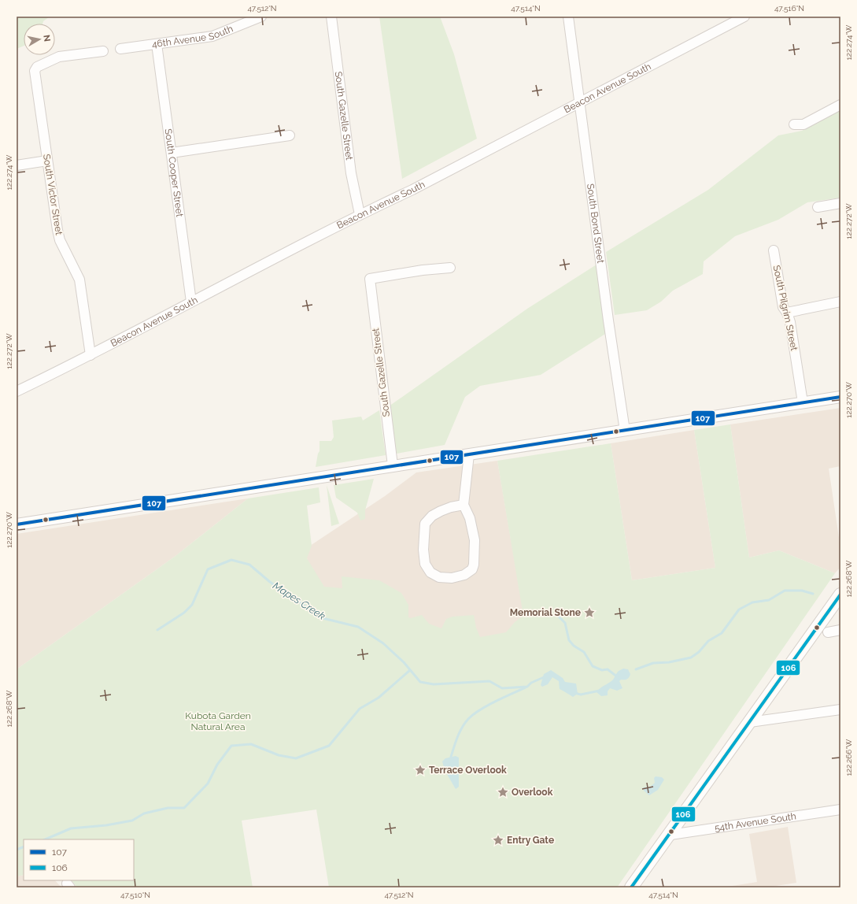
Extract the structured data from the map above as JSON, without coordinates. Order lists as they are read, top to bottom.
{
  "streets": {
    "street": [
      "46th Avenue South",
      "Beacon Avenue South",
      "South Gazelle Street",
      "South Cooper Street",
      "South Victor Street",
      "South Bond Street",
      "South Pilgrim Street",
      "54th Avenue South"
    ]
  },
  "crossings": [
    ["46th Avenue South", "South Cooper Street"],
    ["Beacon Avenue South", "South Gazelle Street"],
    ["Beacon Avenue South", "South Cooper Street"],
    ["Beacon Avenue South", "South Victor Street"],
    ["Beacon Avenue South", "South Bond Street"]
  ],
  "water": ["Mapes Creek"],
  "parks": ["Kubota Garden Natural Area"],
  "places": {
    "place": [
      "Memorial Stone",
      "Terrace Overlook",
      "Overlook",
      "Entry Gate"
    ]
  },
  "lines": ["transit line 107", "transit line 106"],
  "legend": ["107", "106"],
  "north": "right",
  "coordinates": [
    "47.512°N",
    "47.514°N",
    "47.516°N",
    "122.274°W",
    "122.272°W",
    "122.270°W",
    "122.268°W",
    "122.266°W",
    "47.510°N"
  ]
}
